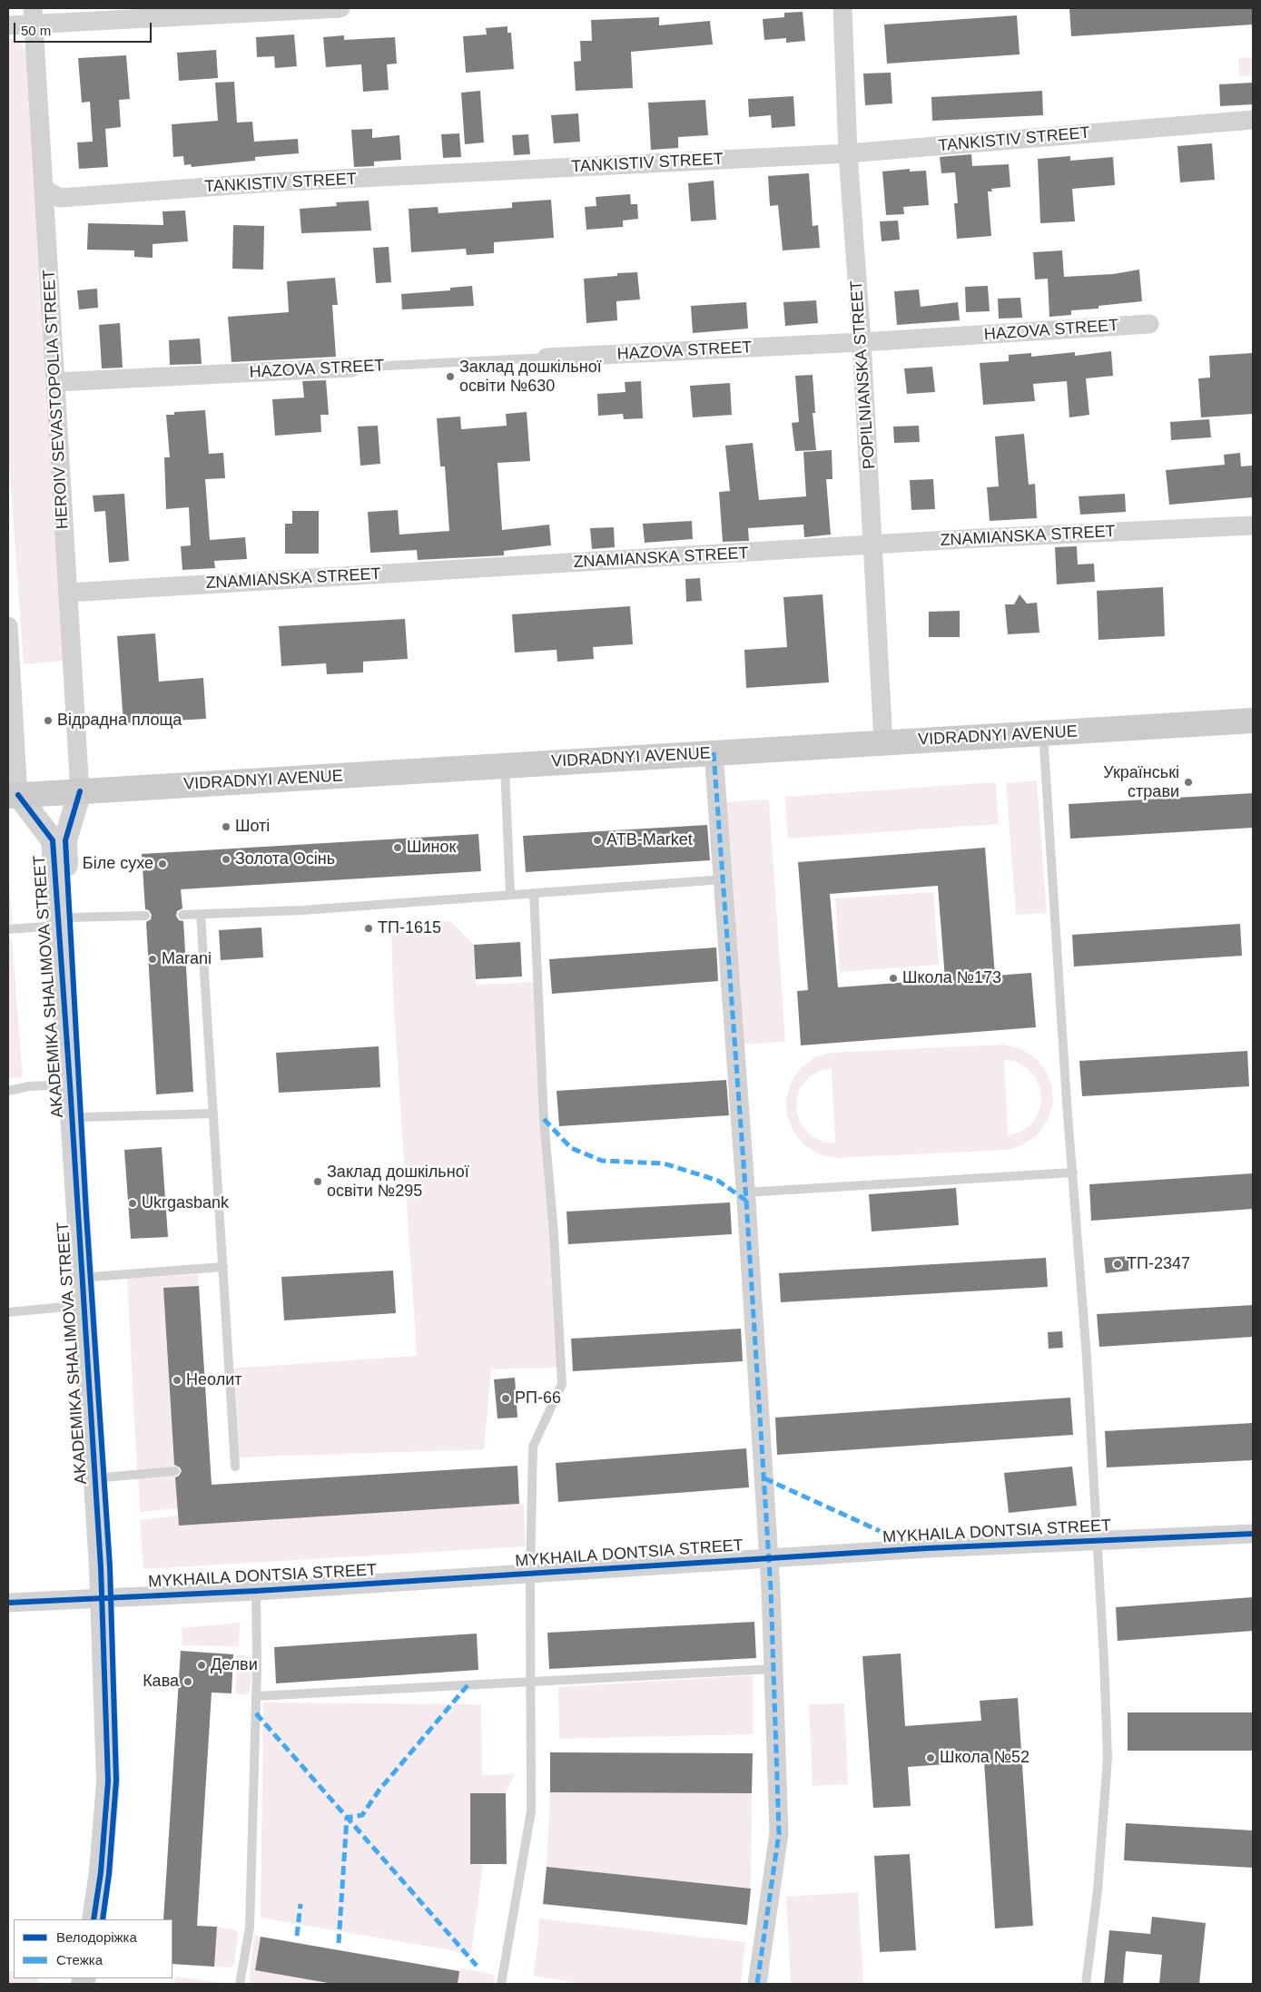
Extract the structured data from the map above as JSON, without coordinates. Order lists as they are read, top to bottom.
{
  "streets": {
    "main road": ["VIDRADNYI AVENUE"],
    "street": [
      "TANKISTIV STREET",
      "HAZOVA STREET",
      "POPILNIANSKA STREET",
      "HEROIV SEVASTOPOLIA STREET",
      "ZNAMIANSKA STREET",
      "AKADEMIKA SHALIMOVA STREET",
      "MYKHAILA DONTSIA STREET"
    ]
  },
  "crossings": [
    ["TANKISTIV STREET", "POPILNIANSKA STREET"],
    ["TANKISTIV STREET", "HEROIV SEVASTOPOLIA STREET"],
    ["HAZOVA STREET", "POPILNIANSKA STREET"],
    ["HAZOVA STREET", "HEROIV SEVASTOPOLIA STREET"],
    ["POPILNIANSKA STREET", "ZNAMIANSKA STREET"],
    ["POPILNIANSKA STREET", "VIDRADNYI AVENUE"],
    ["HEROIV SEVASTOPOLIA STREET", "ZNAMIANSKA STREET"],
    ["HEROIV SEVASTOPOLIA STREET", "VIDRADNYI AVENUE"],
    ["HEROIV SEVASTOPOLIA STREET", "AKADEMIKA SHALIMOVA STREET"],
    ["VIDRADNYI AVENUE", "AKADEMIKA SHALIMOVA STREET"],
    ["AKADEMIKA SHALIMOVA STREET", "MYKHAILA DONTSIA STREET"]
  ],
  "places": [
    "Заклад дошкільної освіти №630",
    "Відрадна площа",
    "Українські страви",
    "Шоті",
    "ATB-Market",
    "Шинок",
    "Золота Осінь",
    "Біле сухе",
    "ТП-1615",
    "Marani",
    "Школа №173",
    "Заклад дошкільної освіти №295",
    "Ukrgasbank",
    "ТП-2347",
    "Неолит",
    "РП-66",
    "Делви",
    "Кава",
    "Школа №52"
  ],
  "legend": ["Велодоріжка", "Стежка"],
  "scale_bar": "50 m"
}
